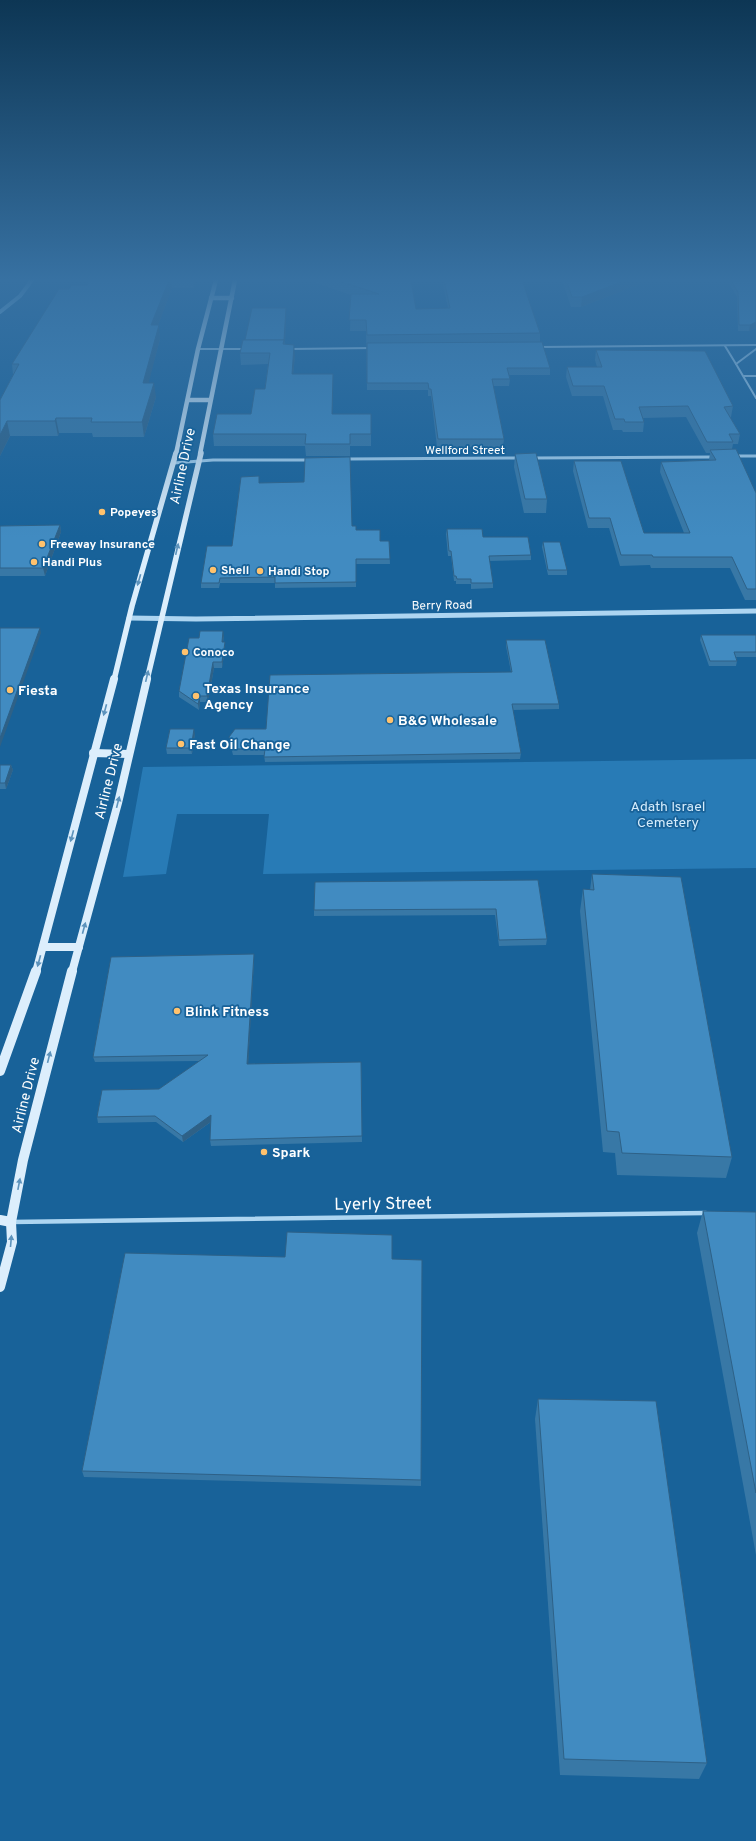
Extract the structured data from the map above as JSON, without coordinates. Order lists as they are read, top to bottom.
{
  "streets": {
    "main road": ["Airline Drive"],
    "street": ["Wellford Street", "Berry Road", "Lyerly Street"]
  },
  "crossings": [
    ["Airline Drive", "Berry Road"],
    ["Airline Drive", "Lyerly Street"]
  ],
  "parks": ["Adath Israel Cemetery"],
  "places": [
    "Popeyes",
    "Freeway Insurance",
    "Handi Plus",
    "Shell",
    "Handi Stop",
    "Conoco",
    "Fiesta",
    "Texas Insurance Agency",
    "B&G Wholesale",
    "Fast Oil Change",
    "Blink Fitness",
    "Spark"
  ]
}
